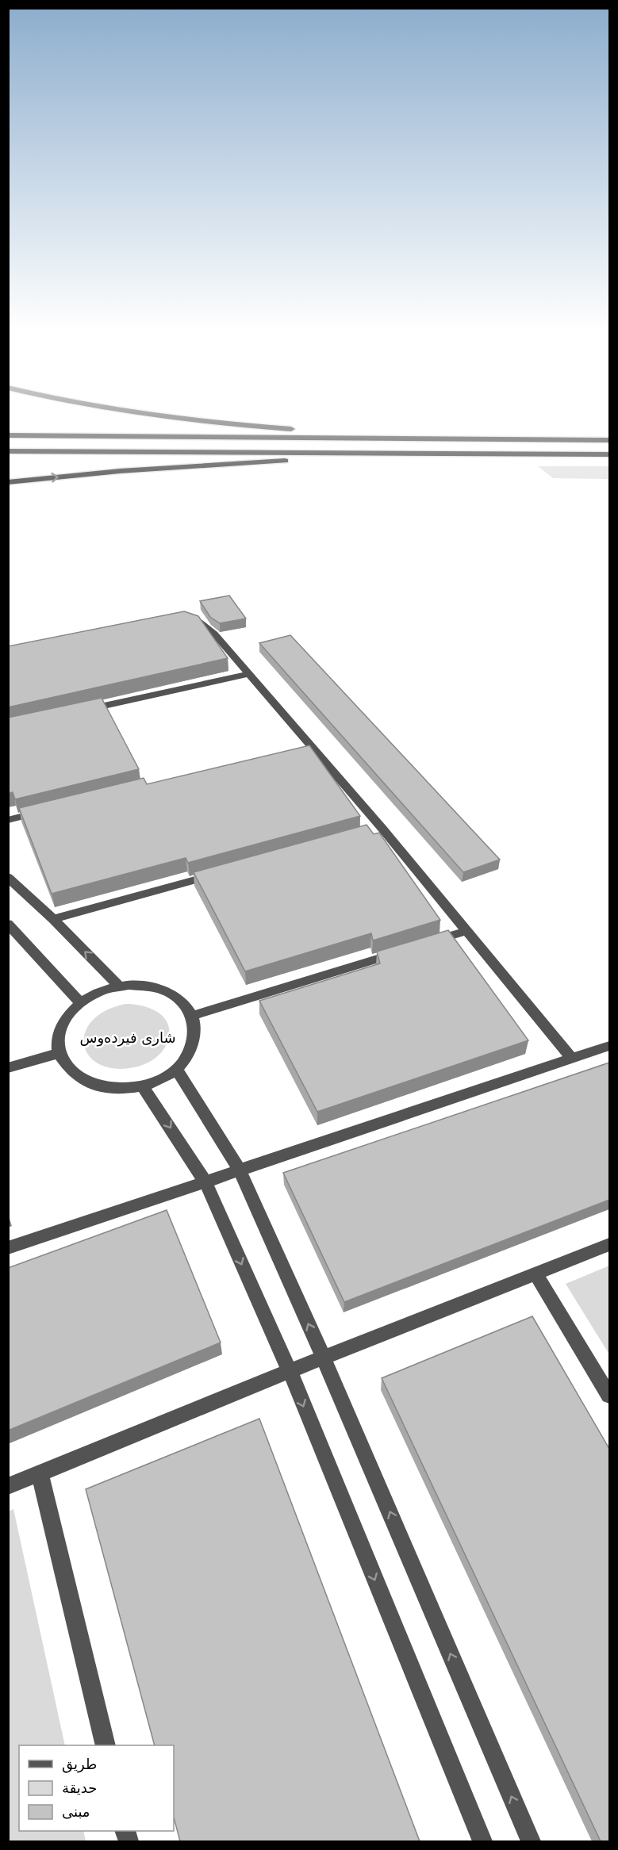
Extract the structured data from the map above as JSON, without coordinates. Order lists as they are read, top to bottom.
{
  "districts": ["شاری فیردەوس"],
  "legend": ["طريق", "حديقة", "مبنى"]
}
